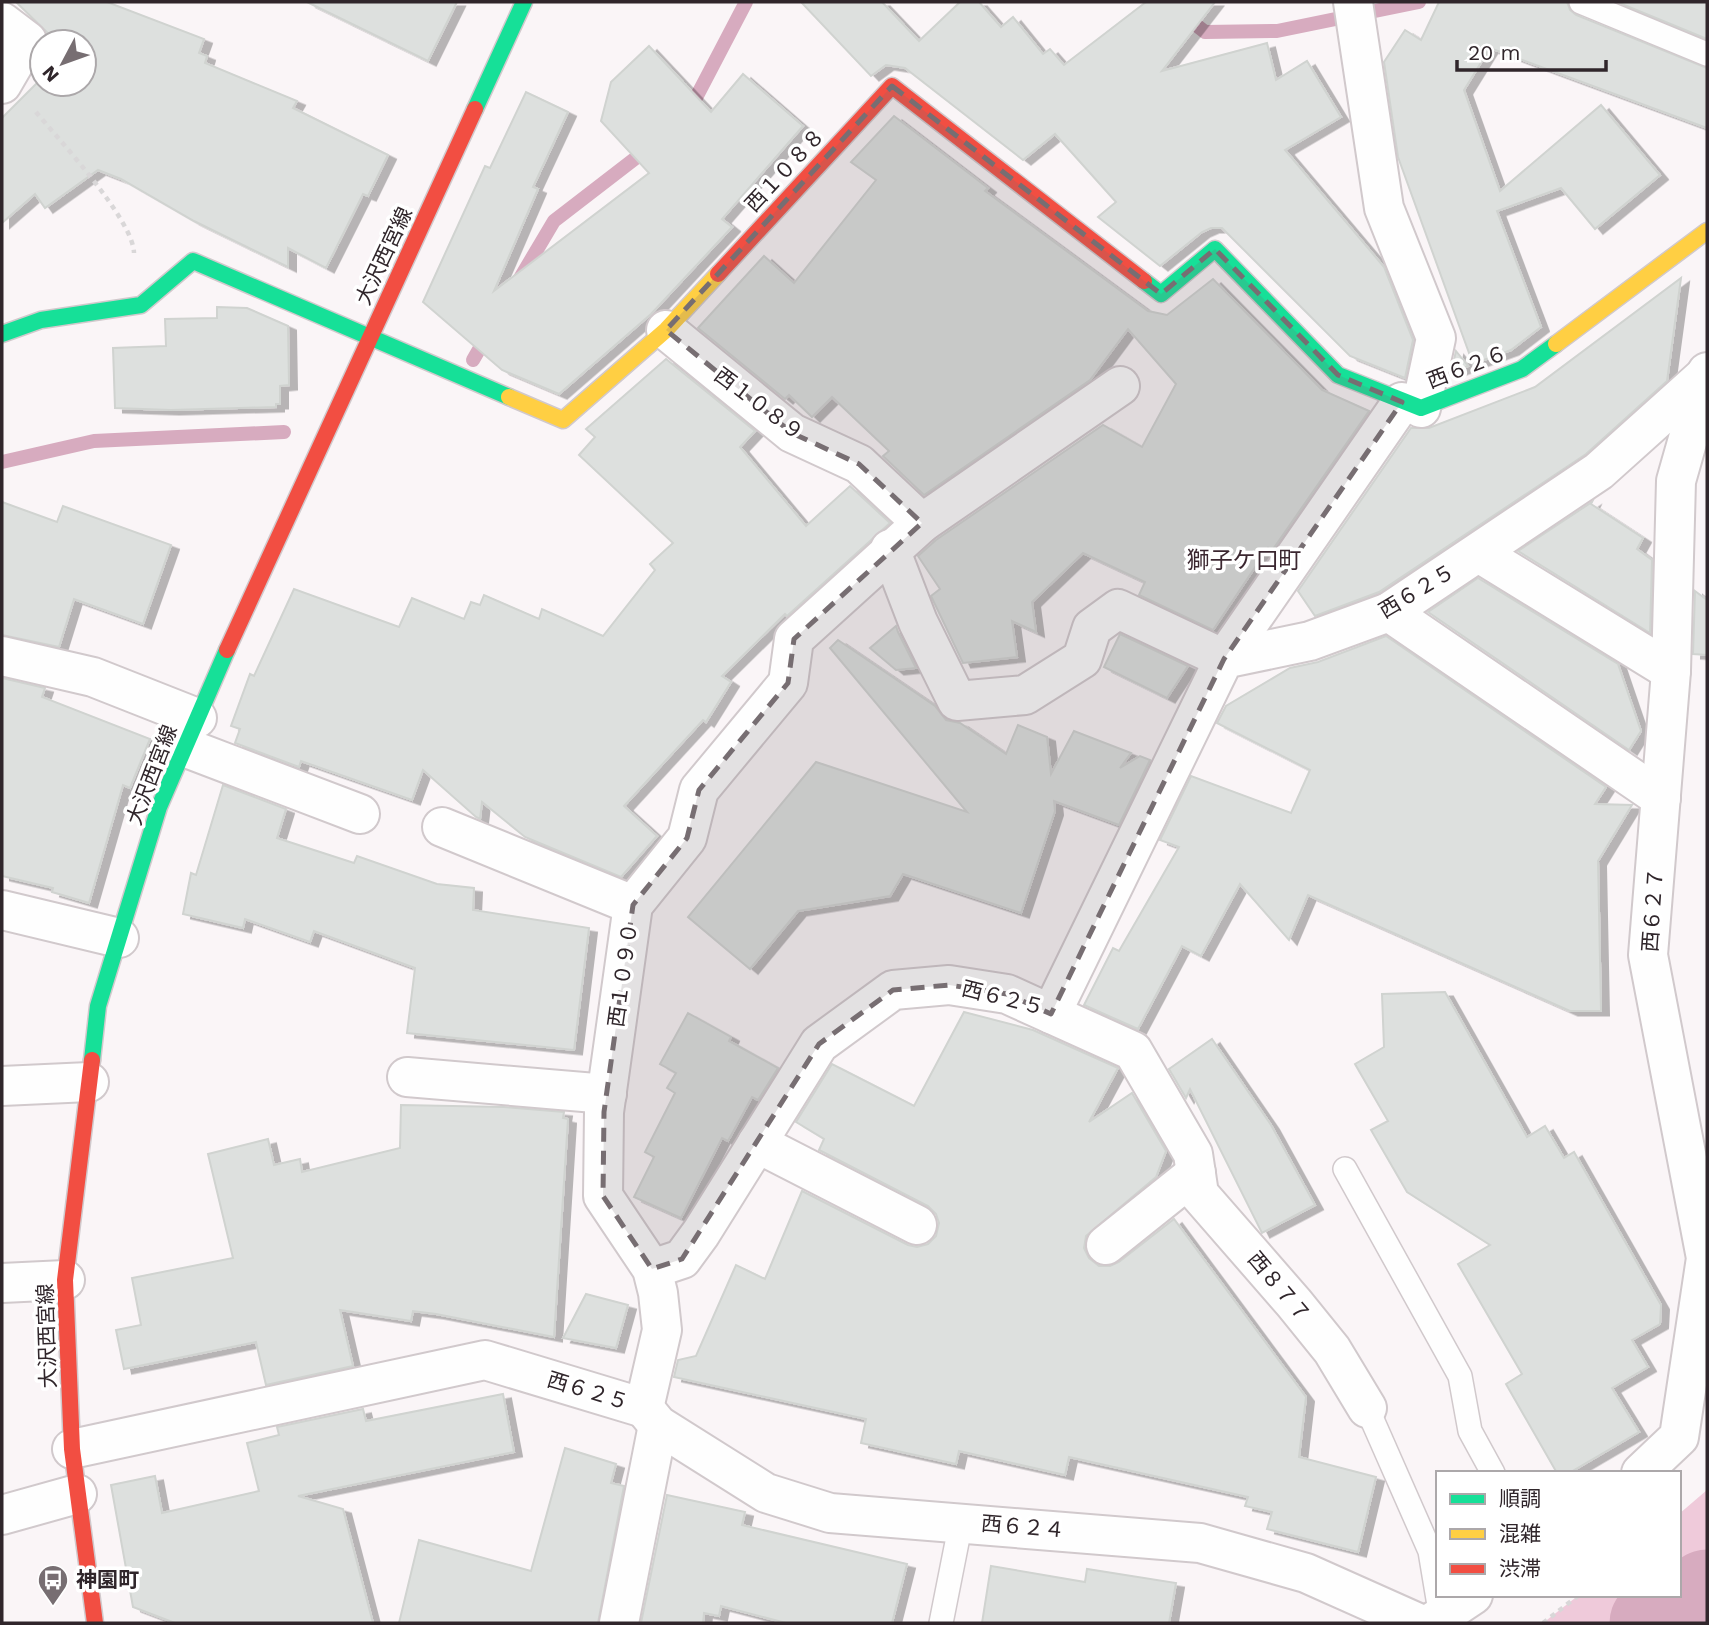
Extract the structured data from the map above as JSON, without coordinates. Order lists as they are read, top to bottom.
{
  "streets": {
    "street": [
      "西１０８８",
      "大沢西宮線",
      "西６２６",
      "西１０８９",
      "西６２５",
      "西６２７",
      "西１０９０",
      "西８７７",
      "西６２４"
    ]
  },
  "crossings": [
    ["西１０８８", "大沢西宮線"],
    ["西１０８８", "西６２６"],
    ["西１０８８", "西１０８９"],
    ["大沢西宮線", "西６２５"],
    ["西１０８９", "西１０９０"],
    ["西６２５", "西６２７"],
    ["西６２５", "西１０９０"],
    ["西６２５", "西８７７"],
    ["西６２５", "西６２４"],
    ["西８７７", "西６２４"]
  ],
  "districts": ["獅子ケ口町"],
  "places": {
    "bus stop": ["神園町"]
  },
  "legend": ["順調", "混雑", "渋滞"],
  "scale_bar": "20 m",
  "north": "bottom left"
}
